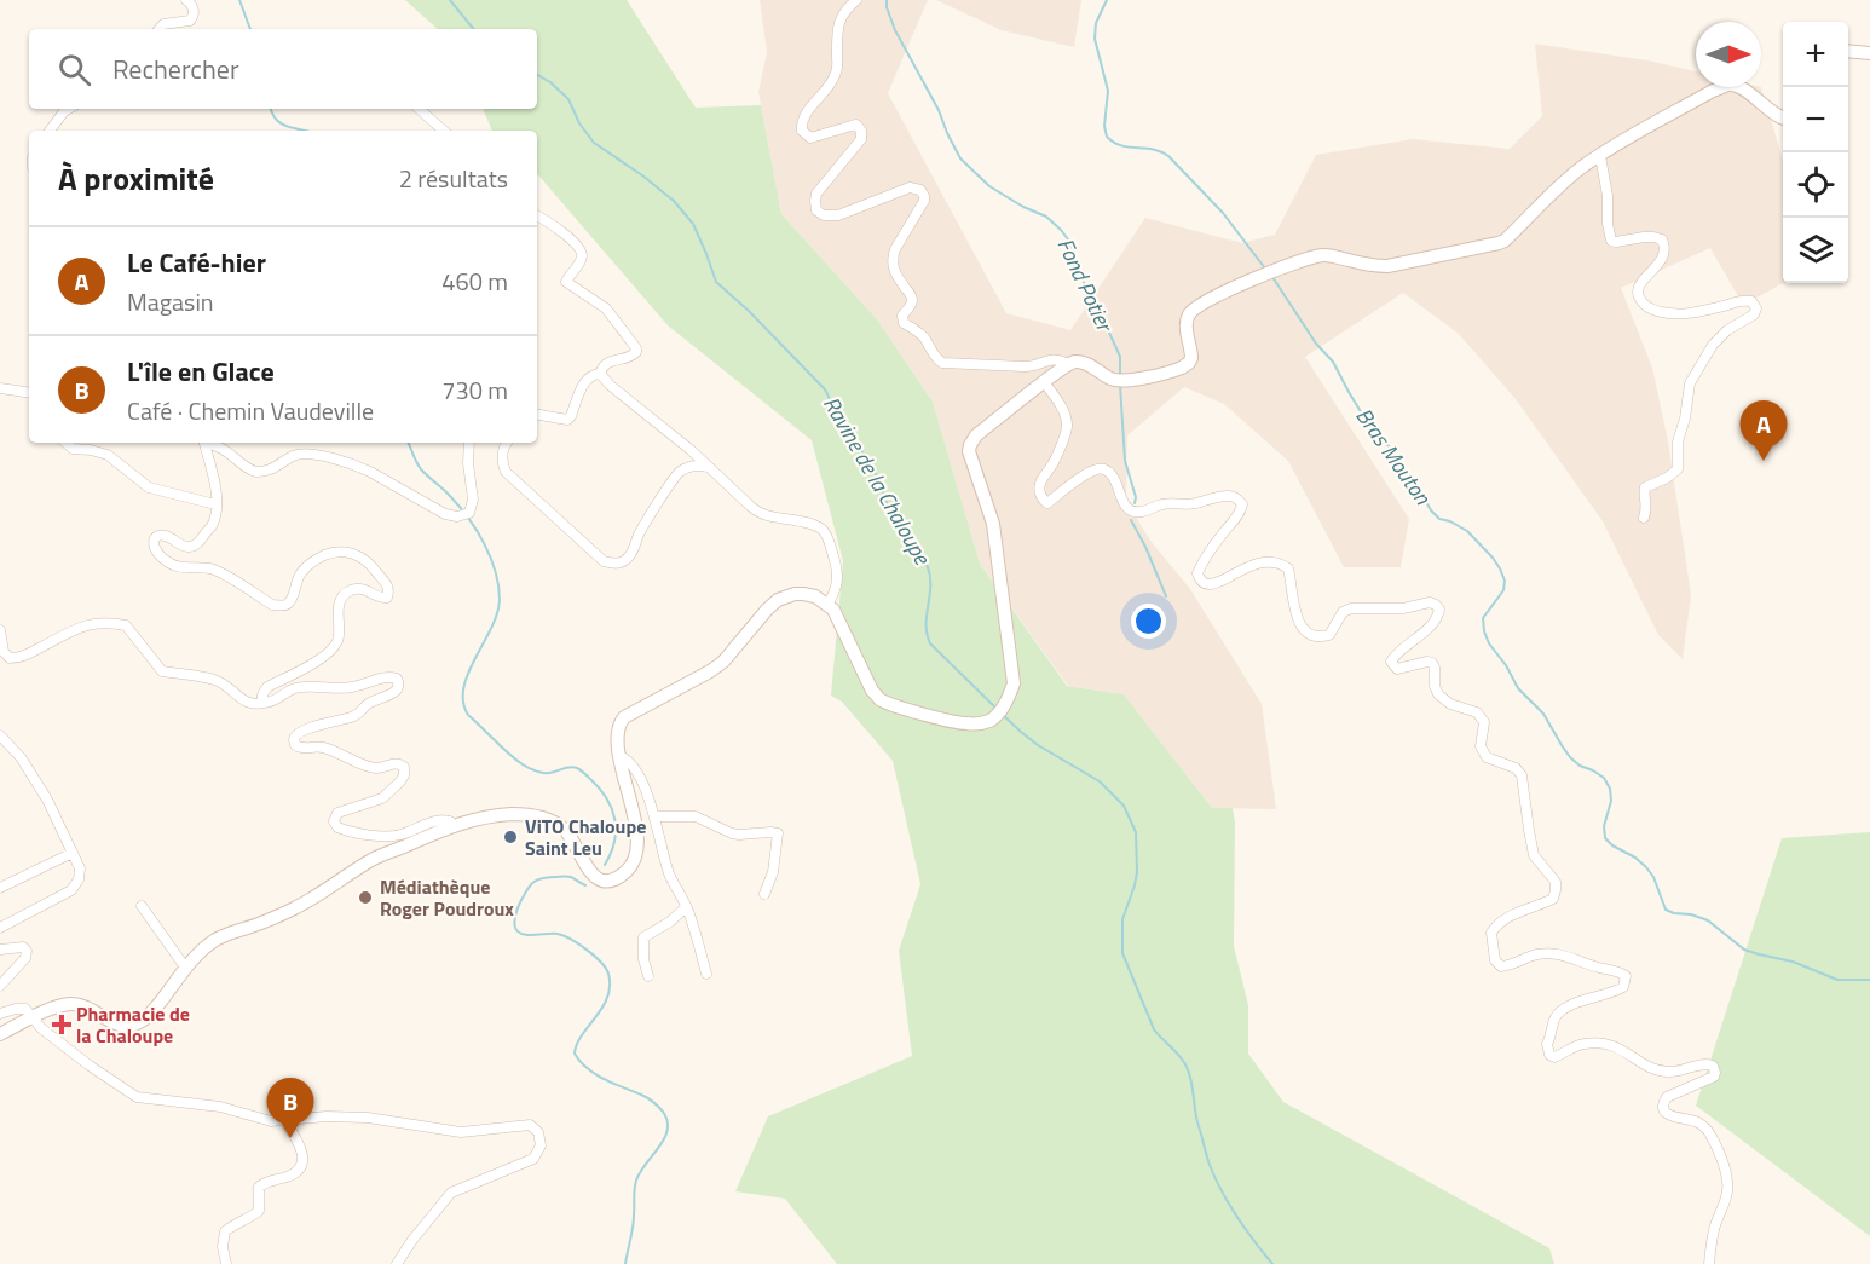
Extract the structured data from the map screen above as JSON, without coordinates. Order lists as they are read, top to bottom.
{
  "water": ["Fond Potier", "Bras Mouton", "Ravine de la Chaloupe"],
  "places": {
    "other": ["ViTO Chaloupe Saint Leu", "Médiathèque Roger Poudroux"],
    "health": ["Pharmacie de la Chaloupe"]
  },
  "north": "right",
  "page": {
    "map_buttons": ["+", "−"],
    "search": "Rechercher",
    "heading": ["À proximité", "2 résultats"],
    "list": [
      {
        "mark": "A",
        "name": "Le Café-hier",
        "note": "Magasin",
        "value": "460 m"
      },
      {
        "mark": "B",
        "name": "L'île en Glace",
        "note": "Café · Chemin Vaudeville",
        "value": "730 m"
      }
    ],
    "pins": ["A", "B"]
  }
}
